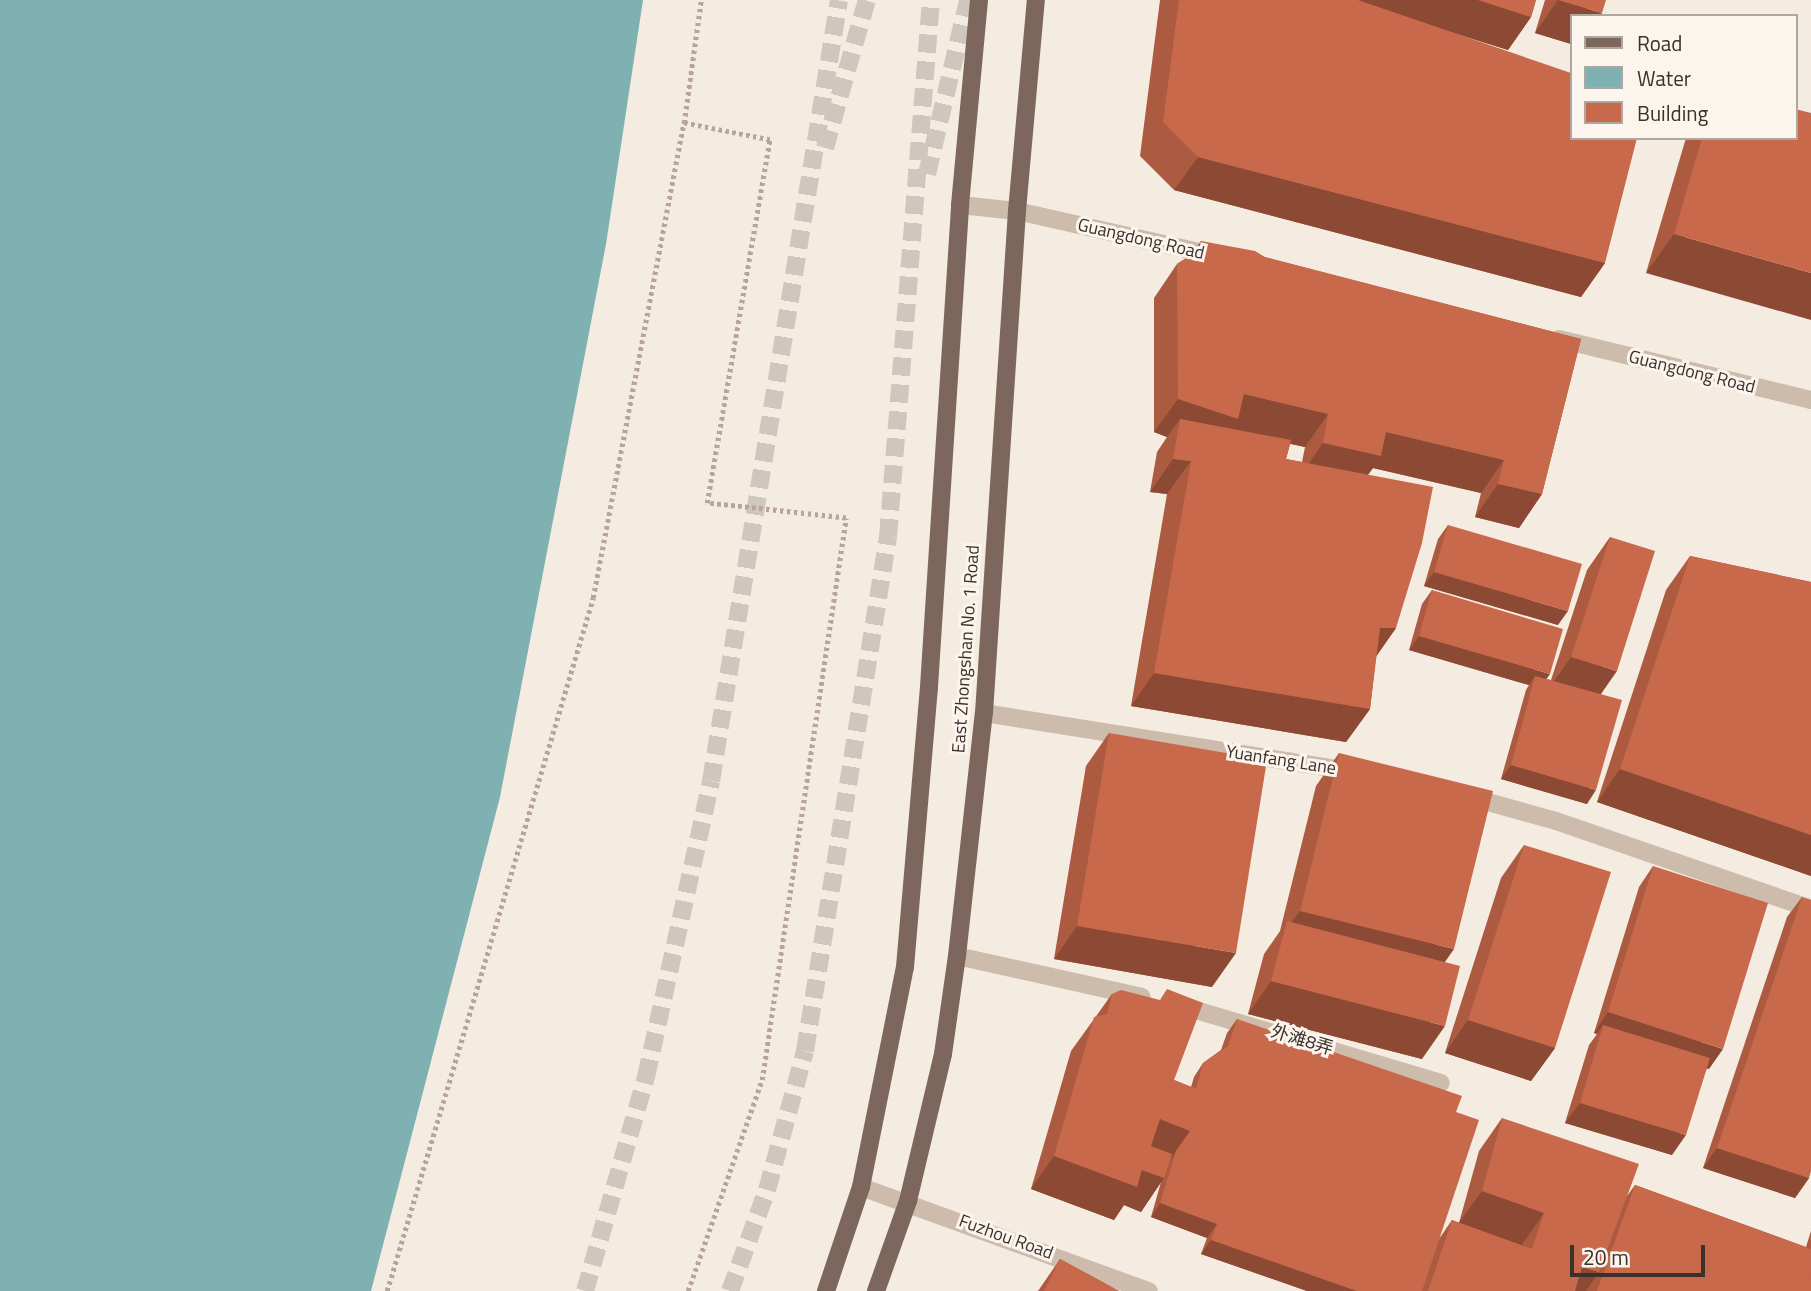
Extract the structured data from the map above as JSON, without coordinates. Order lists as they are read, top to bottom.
{
  "streets": {
    "main road": ["East Zhongshan No. 1 Road"],
    "street": [
      "Guangdong Road",
      "Yuanfang Lane",
      "外滩8弄",
      "Fuzhou Road"
    ]
  },
  "crossings": [
    ["Guangdong Road", "East Zhongshan No. 1 Road"],
    ["East Zhongshan No. 1 Road", "Yuanfang Lane"],
    ["East Zhongshan No. 1 Road", "外滩8弄"],
    ["East Zhongshan No. 1 Road", "Fuzhou Road"]
  ],
  "legend": ["Road", "Water", "Building"],
  "scale_bar": "20 m"
}
